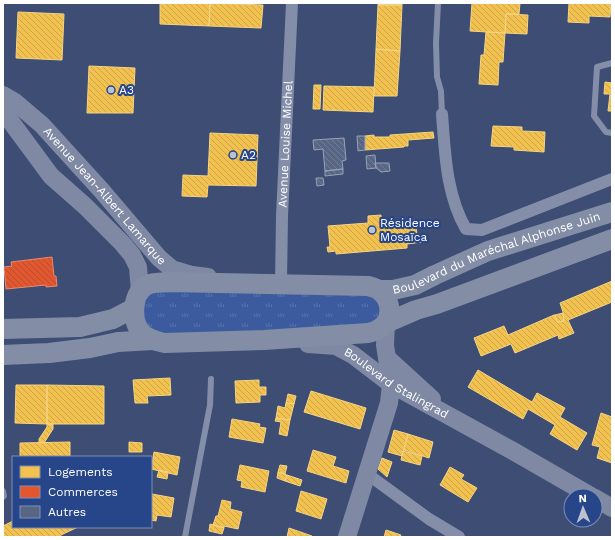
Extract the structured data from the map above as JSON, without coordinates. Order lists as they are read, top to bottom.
{
  "streets": {
    "main road": ["Boulevard du Maréchal Alphonse Juin"],
    "street": ["Avenue Louise Michel", "Avenue Jean-Albert Lamarque", "Boulevard Stalingrad"]
  },
  "crossings": [
    ["Avenue Louise Michel", "Boulevard du Maréchal Alphonse Juin"],
    ["Avenue Jean-Albert Lamarque", "Boulevard du Maréchal Alphonse Juin"]
  ],
  "places": ["A3", "A2", "Résidence Mosaïca"],
  "legend": ["Logements", "Commerces", "Autres"],
  "north": "top"
}
